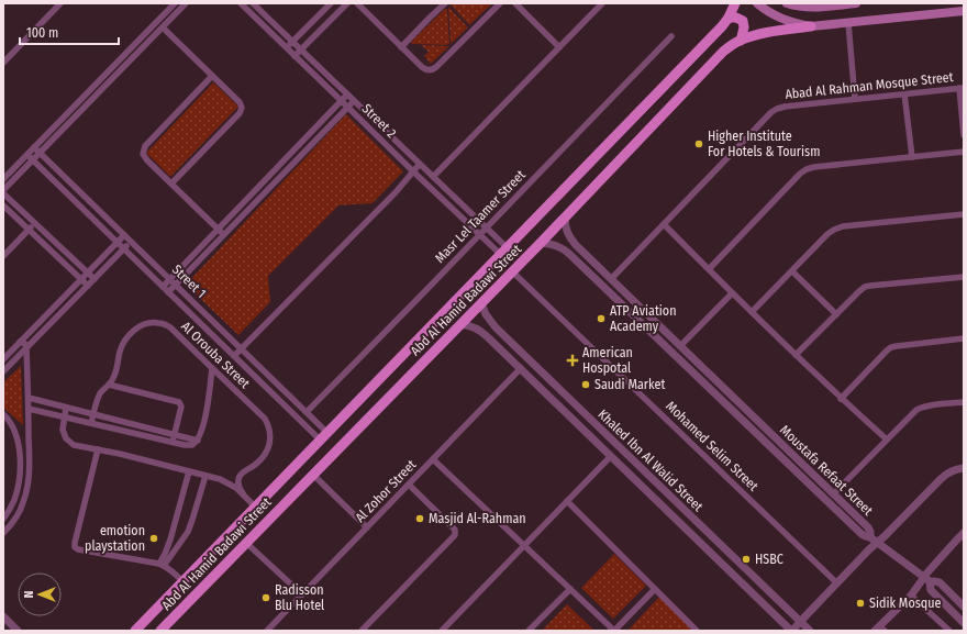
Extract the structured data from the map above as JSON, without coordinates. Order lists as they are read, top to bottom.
{
  "streets": {
    "main road": ["Abd Al Hamid Badawi Street"],
    "street": [
      "Abad Al Rahman Mosque Street",
      "Street 2",
      "Masr Lel Taamer Street",
      "Street 1",
      "Al Orouba Street",
      "Mohamed Selim Street",
      "Khaled Ibn Al Walid Street",
      "Moustafa Refaat Street",
      "Al Zohor Street"
    ]
  },
  "crossings": [
    ["Abad Al Rahman Mosque Street", "Moustafa Refaat Street"],
    ["Street 2", "Masr Lel Taamer Street"],
    ["Street 2", "Abd Al Hamid Badawi Street"],
    ["Masr Lel Taamer Street", "Street 1"],
    ["Street 1", "Abd Al Hamid Badawi Street"],
    ["Abd Al Hamid Badawi Street", "Mohamed Selim Street"],
    ["Abd Al Hamid Badawi Street", "Khaled Ibn Al Walid Street"],
    ["Abd Al Hamid Badawi Street", "Moustafa Refaat Street"],
    ["Khaled Ibn Al Walid Street", "Al Zohor Street"]
  ],
  "places": {
    "other": [
      "Higher Institute For Hotels & Tourism",
      "ATP Aviation Academy",
      "Saudi Market",
      "Masjid Al-Rahman",
      "emotion playstation",
      "HSBC",
      "Radisson Blu Hotel",
      "Sidik Mosque"
    ],
    "health": ["American Hospotal"]
  },
  "scale_bar": "100 m",
  "north": "left"
}
